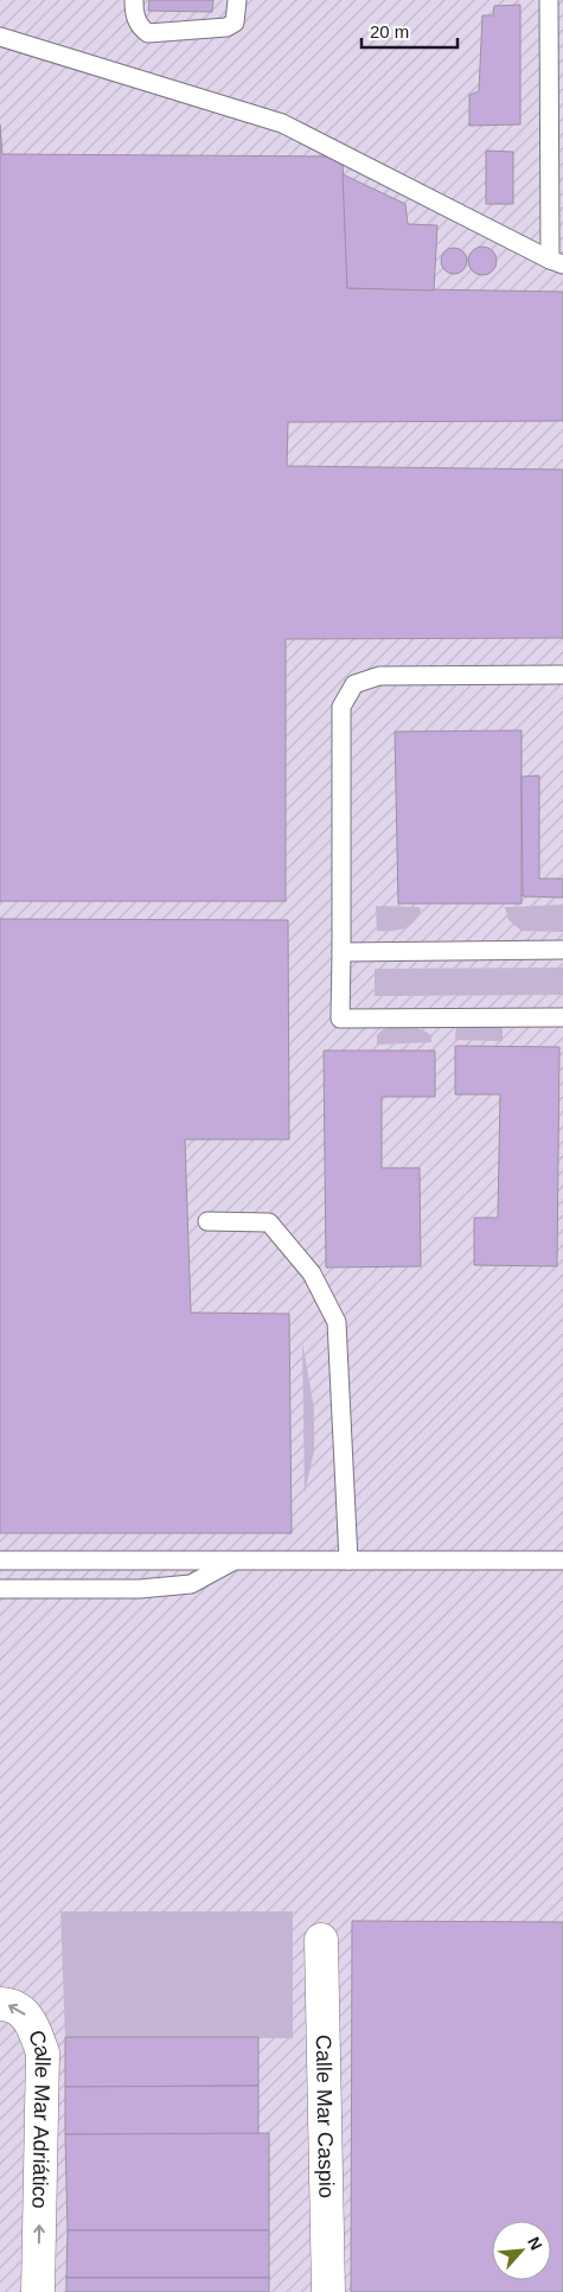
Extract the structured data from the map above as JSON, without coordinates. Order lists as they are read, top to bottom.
{
  "streets": {
    "street": ["Calle Mar Caspio", "Calle Mar Adriático"]
  },
  "one_way": ["Calle Mar Adriático"],
  "scale_bar": "20 m",
  "north": "top right"
}
